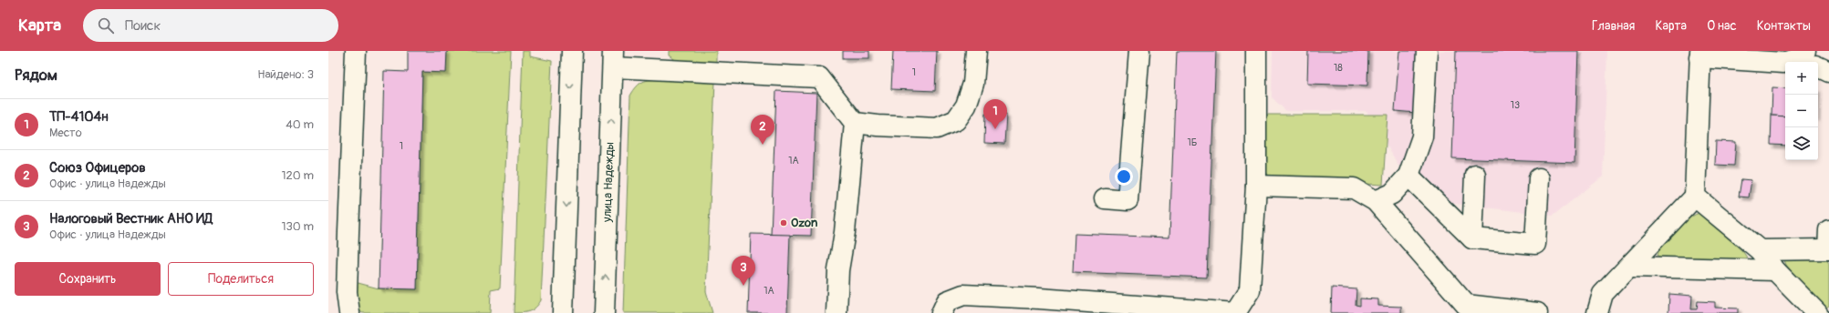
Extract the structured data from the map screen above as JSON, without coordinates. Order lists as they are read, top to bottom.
{
  "streets": {
    "main road": ["улица Надежды"]
  },
  "places": ["Ozon"],
  "house_numbers": [
    "18",
    "1",
    "13",
    "1Б",
    "1",
    "1А",
    "1А"
  ],
  "page": {
    "header": "Карта",
    "search": "Поиск",
    "nav": [
      "Главная",
      "Карта",
      "О нас",
      "Контакты"
    ],
    "heading": ["Рядом", "Найдено: 3"],
    "map_buttons": ["+", "−"],
    "list": [
      {
        "mark": "1",
        "name": "ТП-4104н",
        "note": "Место",
        "value": "40 m"
      },
      {
        "mark": "2",
        "name": "Союз Офицеров",
        "note": "Офис · улица Надежды",
        "value": "120 m"
      },
      {
        "mark": "3",
        "name": "Налоговый Вестник АНО ИД",
        "note": "Офис · улица Надежды",
        "value": "130 m"
      }
    ],
    "pins": ["1", "2", "3"],
    "buttons": ["Сохранить", "Поделиться"]
  }
}
